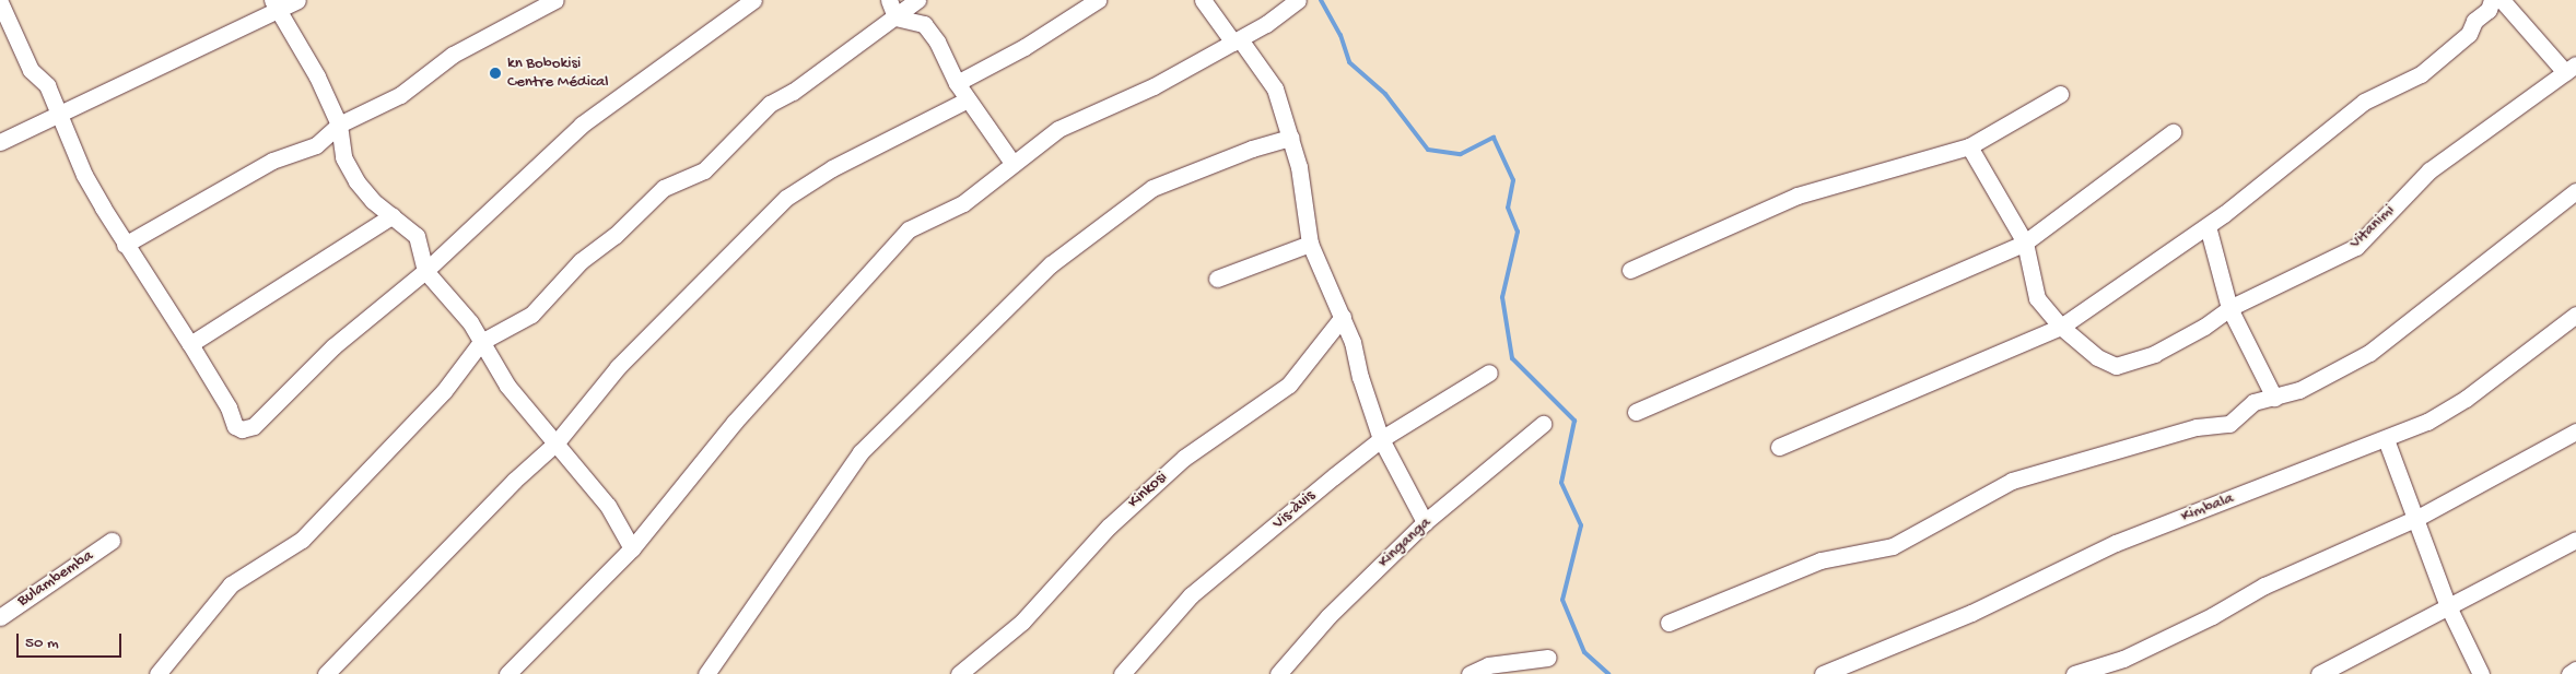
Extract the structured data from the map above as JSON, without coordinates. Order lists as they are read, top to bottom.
{
  "streets": {
    "street": [
      "Vitanimi",
      "Kinkosi",
      "Kimbala",
      "Vis-àvis",
      "Kinganga",
      "Bulambemba"
    ]
  },
  "places": ["kn Bobokisi Centre Médical"],
  "scale_bar": "50 m"
}
